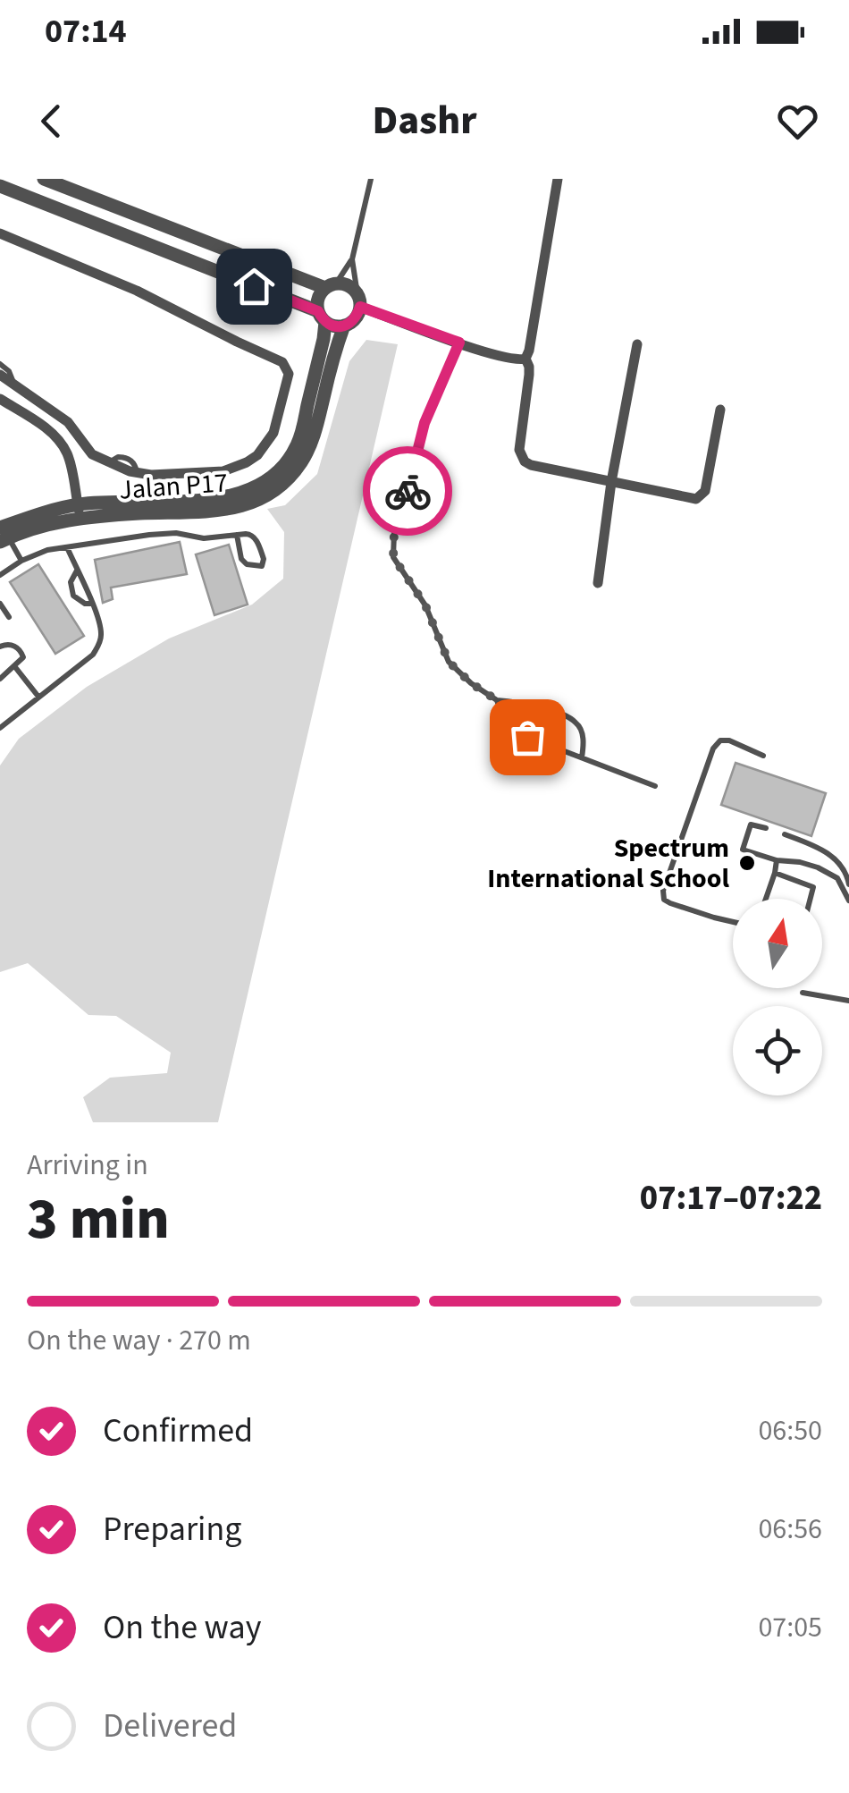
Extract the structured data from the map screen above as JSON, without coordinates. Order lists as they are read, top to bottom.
{
  "streets": {
    "street": ["Jalan P17"]
  },
  "places": ["Spectrum International School"],
  "north": "top",
  "page": {
    "status": "07:14",
    "header": "Dashr",
    "heading": ["3 min", "Arriving in", "07:17–07:22"],
    "bar": "On the way · 270 m",
    "list": [
      ["Confirmed", "06:50"],
      ["Preparing", "06:56"],
      ["On the way", "07:05"],
      "Delivered"
    ]
  }
}
